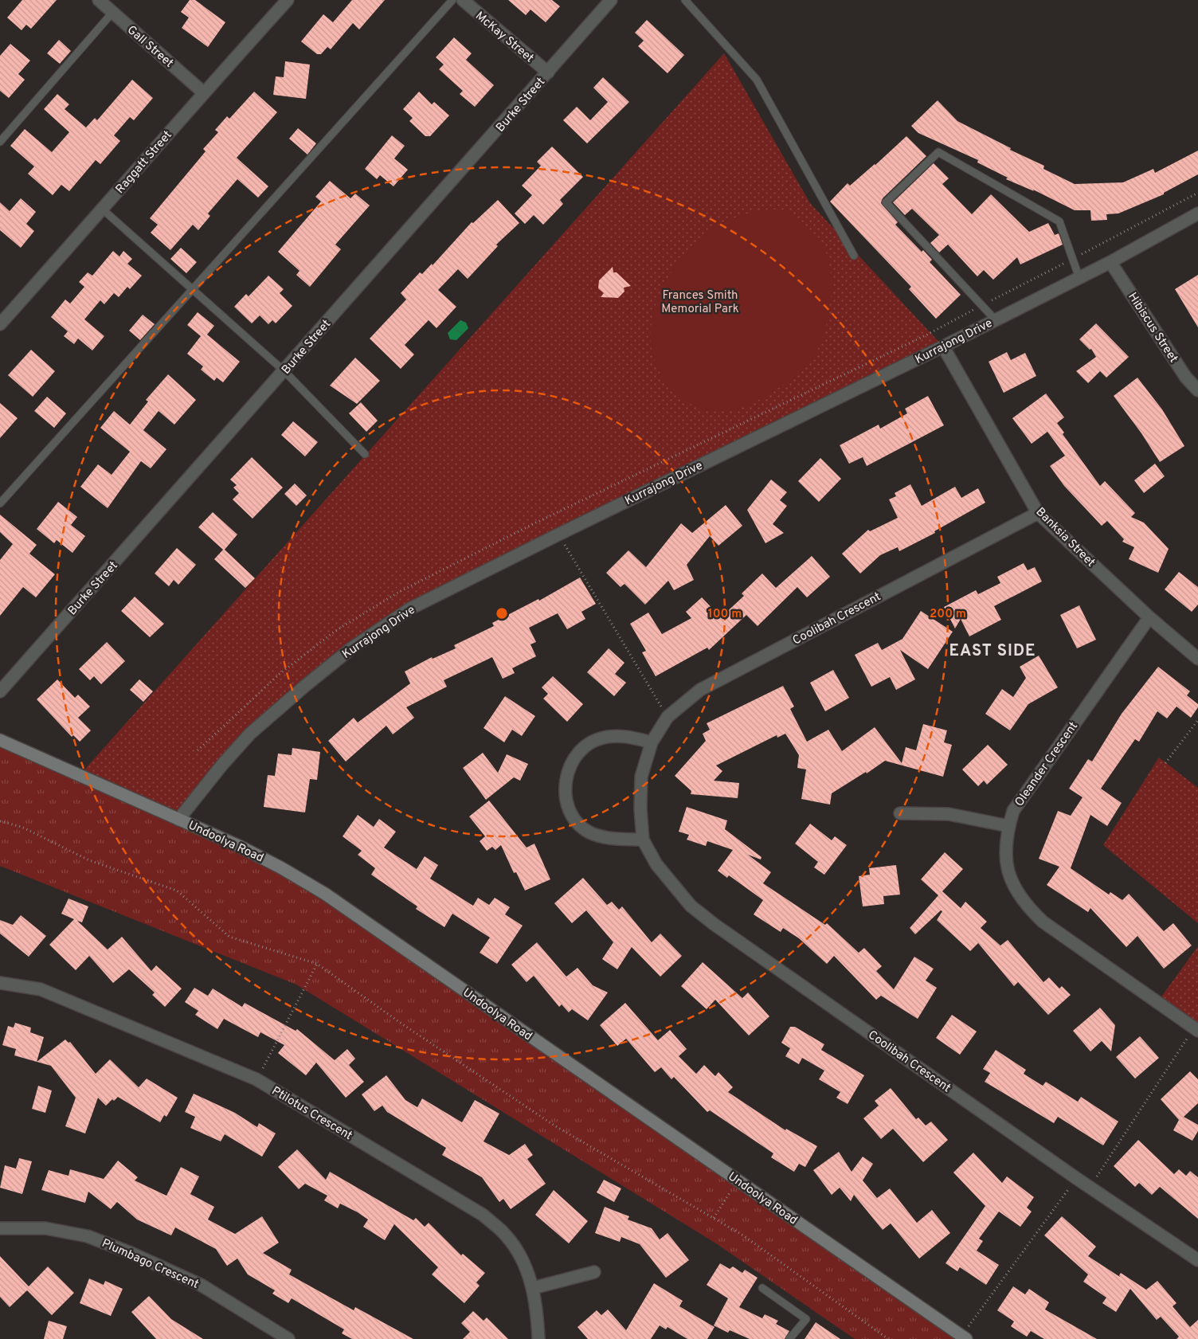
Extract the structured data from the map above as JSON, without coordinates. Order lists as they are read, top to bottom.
{
  "streets": {
    "main road": ["Undoolya Road"],
    "street": [
      "McKay Street",
      "Gall Street",
      "Burke Street",
      "Raggatt Street",
      "Hibiscus Street",
      "Kurrajong Drive",
      "Banksia Street",
      "Coolibah Crescent",
      "Oleander Crescent",
      "Ptilotus Crescent",
      "Plumbago Crescent"
    ]
  },
  "crossings": [
    ["McKay Street", "Burke Street"],
    ["Gall Street", "Raggatt Street"],
    ["Hibiscus Street", "Kurrajong Drive"],
    ["Kurrajong Drive", "Banksia Street"],
    ["Kurrajong Drive", "Undoolya Road"],
    ["Banksia Street", "Coolibah Crescent"],
    ["Banksia Street", "Oleander Crescent"]
  ],
  "districts": ["EAST SIDE"],
  "parks": ["Frances Smith Memorial Park"],
  "rings": ["100 m", "200 m"]
}
